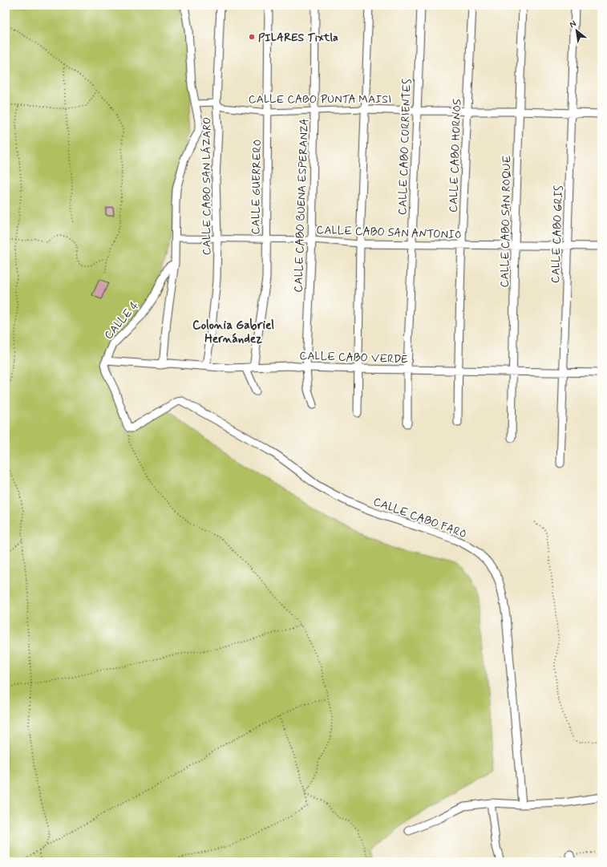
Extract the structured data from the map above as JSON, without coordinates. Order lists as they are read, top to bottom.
{
  "streets": {
    "street": [
      "CALLE CABO PUNTA MAISI",
      "CALLE CABO CORRIENTES",
      "CALLE CABO HORNOS",
      "CALLE CABO SAN LÁZARO",
      "CALLE GUERRERO",
      "CALLE CABO BUENA ESPERANZA",
      "CALLE CABO SAN ROQUE",
      "CALLE CABO SAN ANTONIO",
      "CALLE CABO GRIS",
      "CALLE 4",
      "CALLE CABO VERDE",
      "CALLE CABO FARO"
    ]
  },
  "crossings": [
    ["CALLE CABO PUNTA MAISI", "CALLE CABO CORRIENTES"],
    ["CALLE CABO PUNTA MAISI", "CALLE CABO HORNOS"],
    ["CALLE CABO PUNTA MAISI", "CALLE CABO SAN LÁZARO"],
    ["CALLE CABO PUNTA MAISI", "CALLE GUERRERO"],
    ["CALLE CABO PUNTA MAISI", "CALLE CABO BUENA ESPERANZA"],
    ["CALLE CABO PUNTA MAISI", "CALLE CABO SAN ROQUE"],
    ["CALLE CABO PUNTA MAISI", "CALLE CABO GRIS"],
    ["CALLE CABO CORRIENTES", "CALLE CABO SAN ANTONIO"],
    ["CALLE CABO CORRIENTES", "CALLE CABO VERDE"],
    ["CALLE CABO HORNOS", "CALLE CABO SAN ANTONIO"],
    ["CALLE CABO HORNOS", "CALLE CABO VERDE"],
    ["CALLE CABO SAN LÁZARO", "CALLE CABO SAN ANTONIO"],
    ["CALLE CABO SAN LÁZARO", "CALLE CABO VERDE"],
    ["CALLE GUERRERO", "CALLE CABO SAN ANTONIO"],
    ["CALLE GUERRERO", "CALLE CABO VERDE"],
    ["CALLE CABO BUENA ESPERANZA", "CALLE CABO SAN ANTONIO"],
    ["CALLE CABO BUENA ESPERANZA", "CALLE CABO VERDE"],
    ["CALLE CABO SAN ROQUE", "CALLE CABO SAN ANTONIO"],
    ["CALLE CABO SAN ROQUE", "CALLE CABO VERDE"],
    ["CALLE CABO SAN ANTONIO", "CALLE CABO GRIS"],
    ["CALLE CABO GRIS", "CALLE CABO VERDE"],
    ["CALLE 4", "CALLE CABO VERDE"]
  ],
  "districts": ["Colonia Gabriel Hernández"],
  "places": ["PILARES Tixtla"],
  "north": "top left"
}
